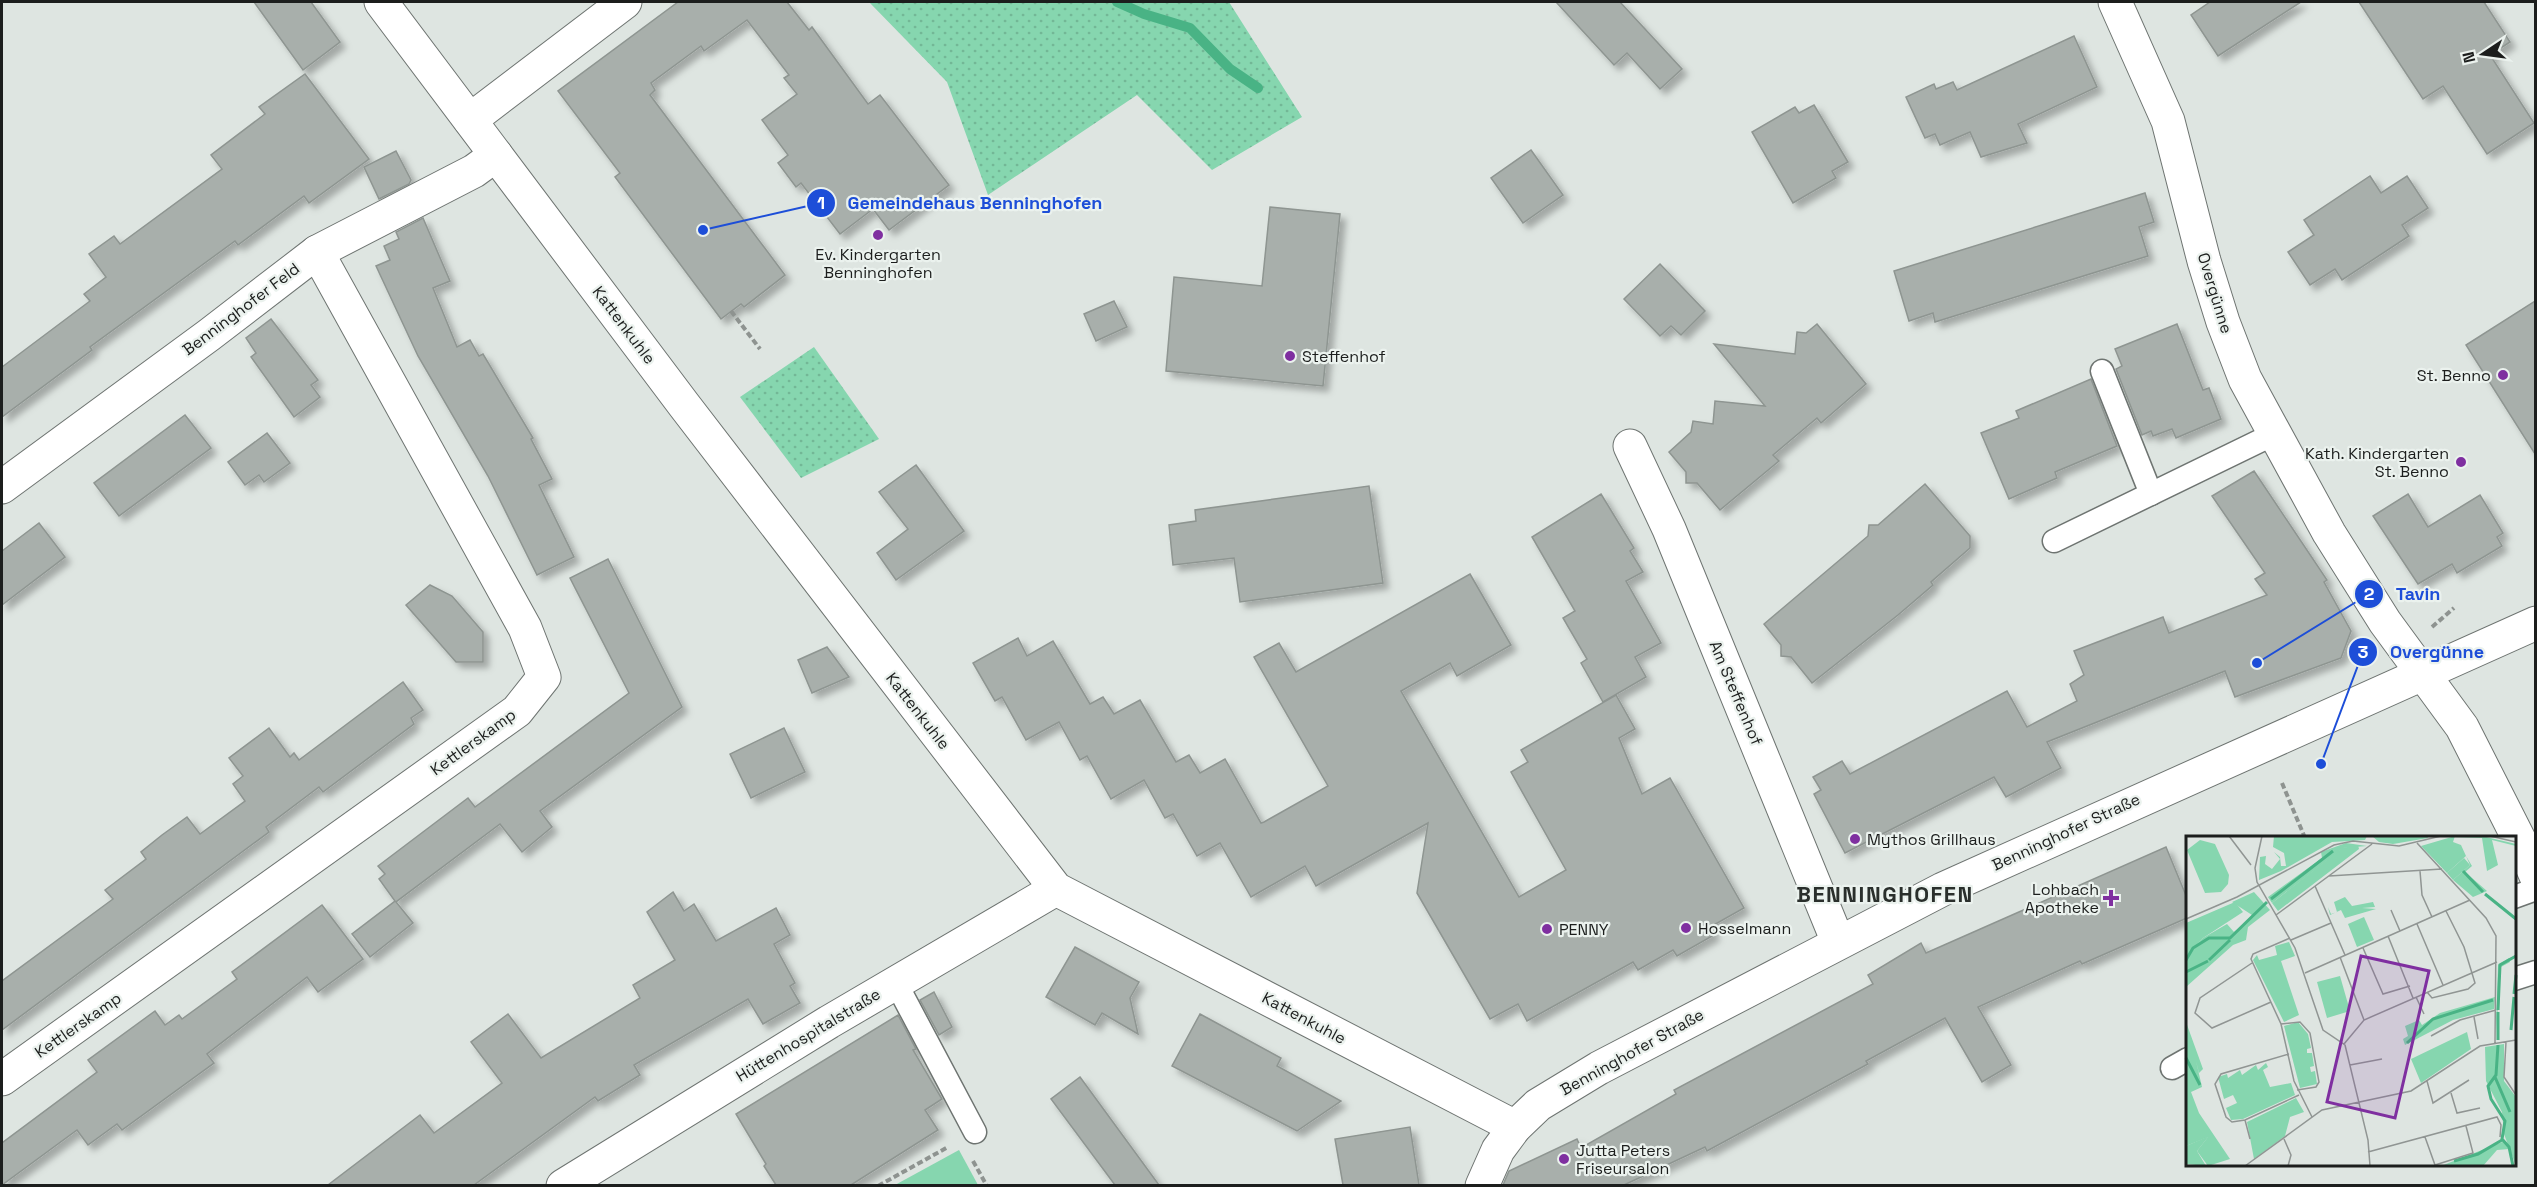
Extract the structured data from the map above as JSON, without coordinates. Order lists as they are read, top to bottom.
{
  "streets": {
    "street": [
      "Overgünne",
      "Benninghofer Feld",
      "Kattenkuhle",
      "Am Steffenhof",
      "Kettlerskamp",
      "Benninghofer Straße",
      "Hüttenhospitalstraße"
    ]
  },
  "crossings": [
    ["Overgünne", "Benninghofer Straße"],
    ["Benninghofer Feld", "Kattenkuhle"],
    ["Benninghofer Feld", "Kettlerskamp"],
    ["Kattenkuhle", "Benninghofer Straße"],
    ["Kattenkuhle", "Hüttenhospitalstraße"],
    ["Am Steffenhof", "Benninghofer Straße"]
  ],
  "districts": ["BENNINGHOFEN"],
  "places": {
    "other": [
      "Gemeindehaus Benninghofen",
      "Ev. Kindergarten Benninghofen",
      "Steffenhof",
      "St. Benno",
      "Kath. Kindergarten St. Benno",
      "Tavin",
      "Overgünne",
      "Mythos Grillhaus",
      "Hosselmann",
      "PENNY",
      "Jutta Peters Friseursalon"
    ],
    "health": ["Lohbach Apotheke"]
  },
  "north": "left"
}
